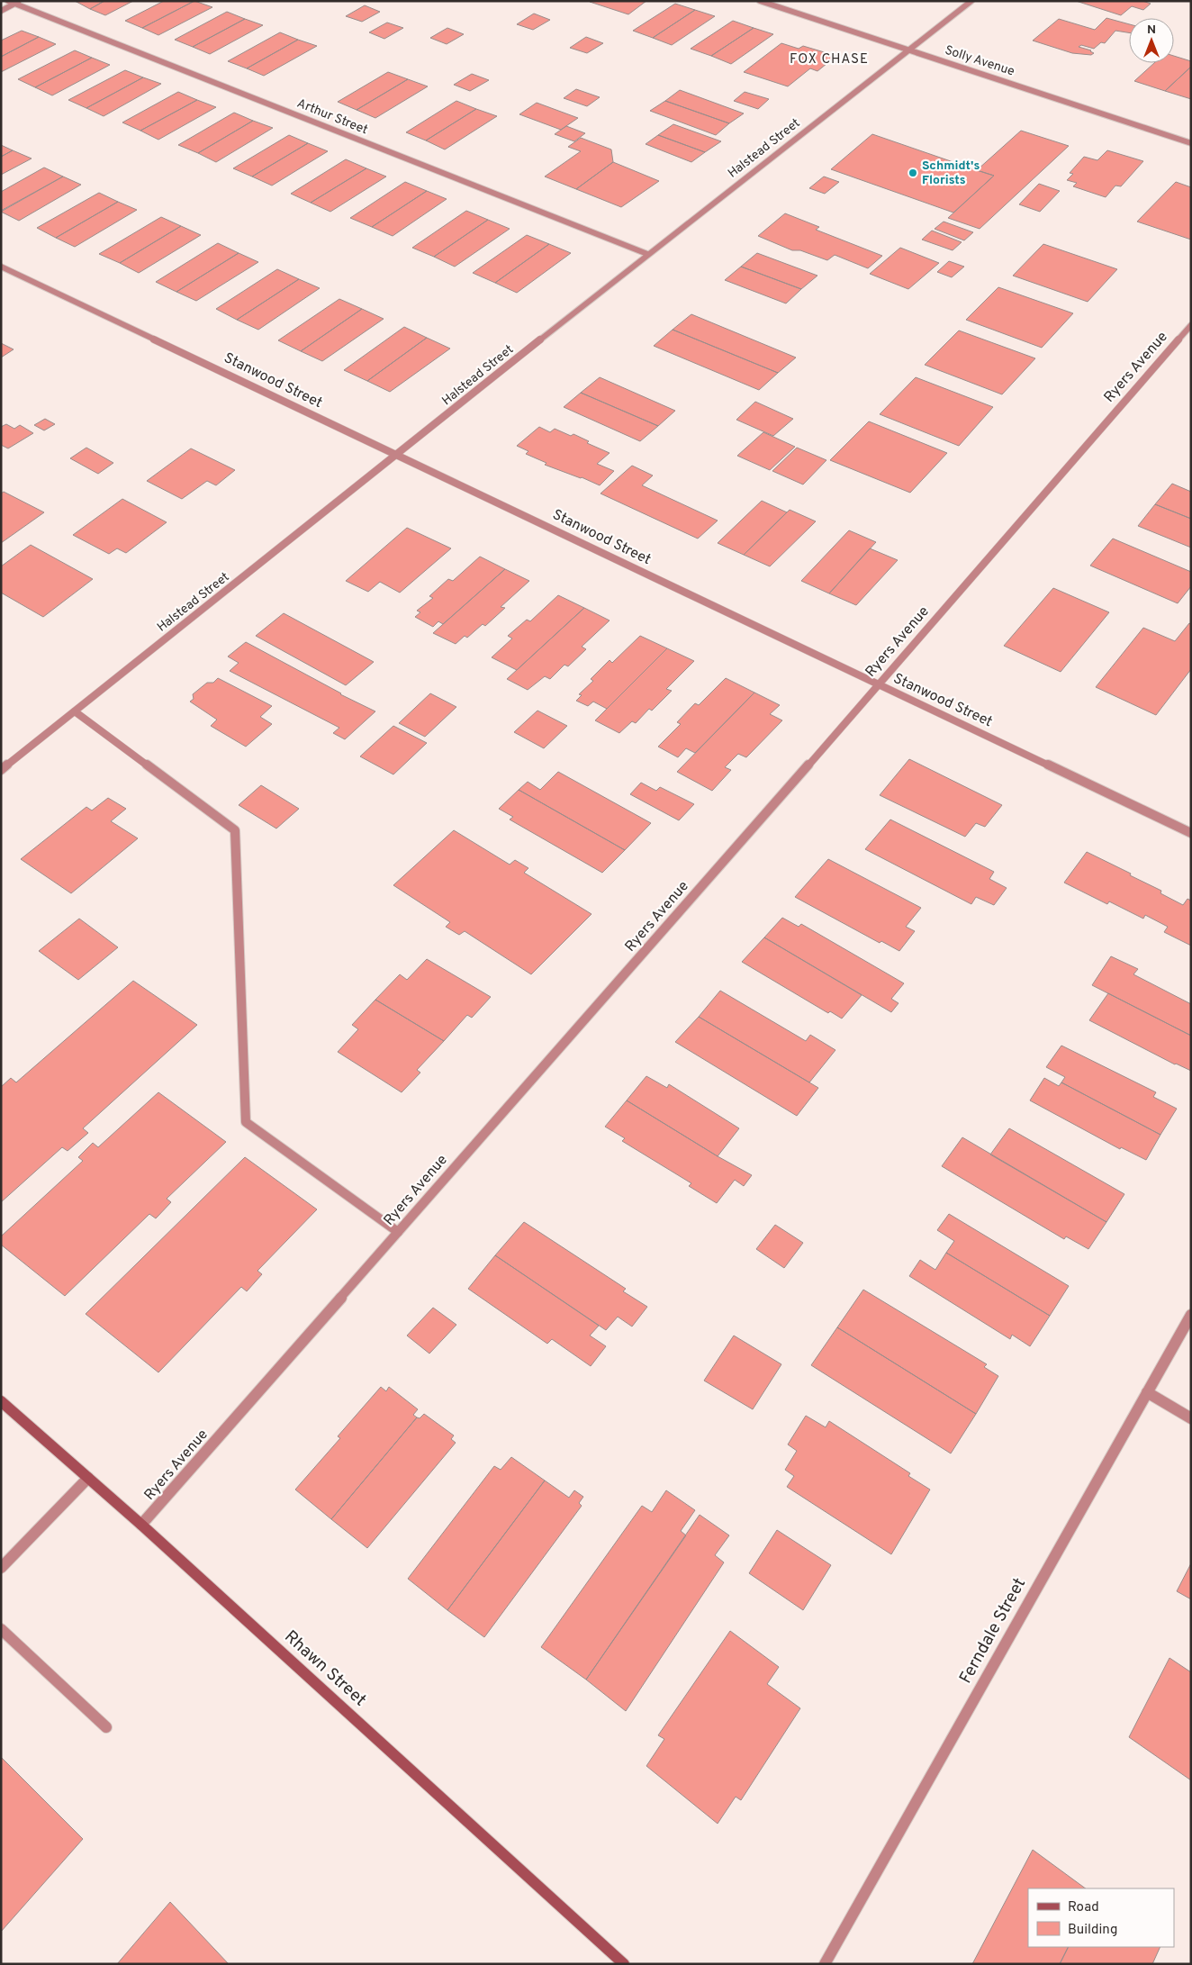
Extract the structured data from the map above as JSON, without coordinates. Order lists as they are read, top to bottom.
{
  "streets": {
    "main road": ["Rhawn Street"],
    "street": [
      "Solly Avenue",
      "Arthur Street",
      "Halstead Street",
      "Ryers Avenue",
      "Stanwood Street",
      "Ferndale Street"
    ]
  },
  "crossings": [
    ["Solly Avenue", "Halstead Street"],
    ["Arthur Street", "Halstead Street"],
    ["Halstead Street", "Stanwood Street"],
    ["Ryers Avenue", "Stanwood Street"],
    ["Ryers Avenue", "Rhawn Street"]
  ],
  "districts": ["FOX CHASE"],
  "places": ["Schmidt's Florists"],
  "legend": ["Road", "Building"],
  "north": "top"
}
